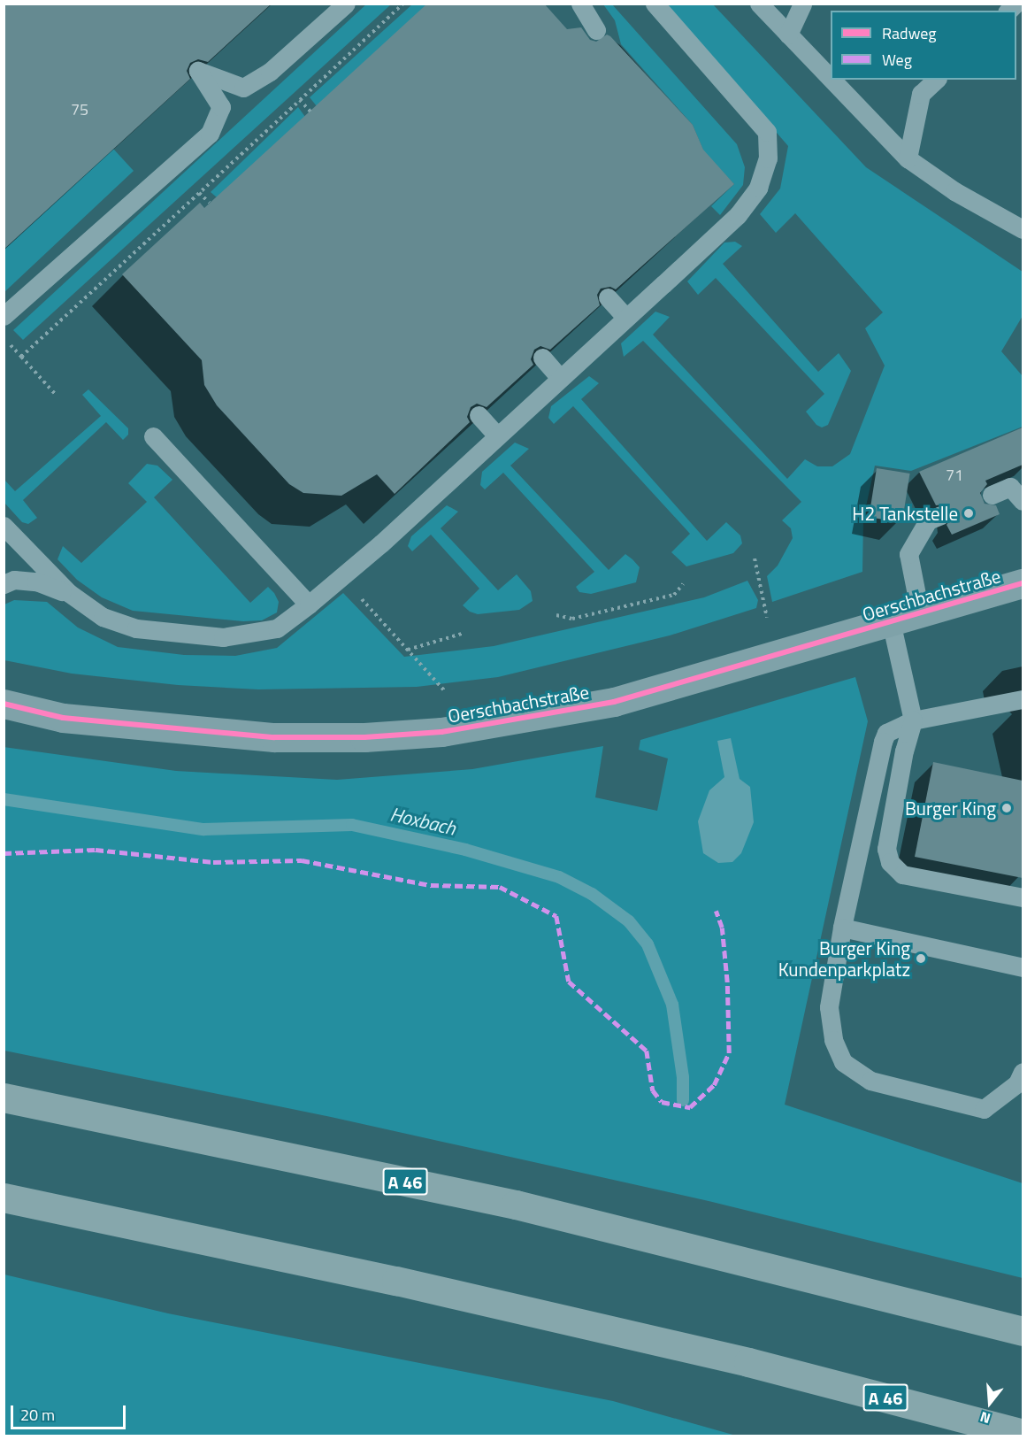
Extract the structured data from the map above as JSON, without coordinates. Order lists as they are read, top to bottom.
{
  "streets": {
    "highway": ["A 46"],
    "main road": ["Oerschbachstraße"]
  },
  "water": ["Hoxbach"],
  "places": ["H2 Tankstelle", "Burger King", "Burger King Kundenparkplatz"],
  "house_numbers": ["75", "71"],
  "legend": ["Radweg", "Weg"],
  "scale_bar": "20 m",
  "north": "bottom"
}
